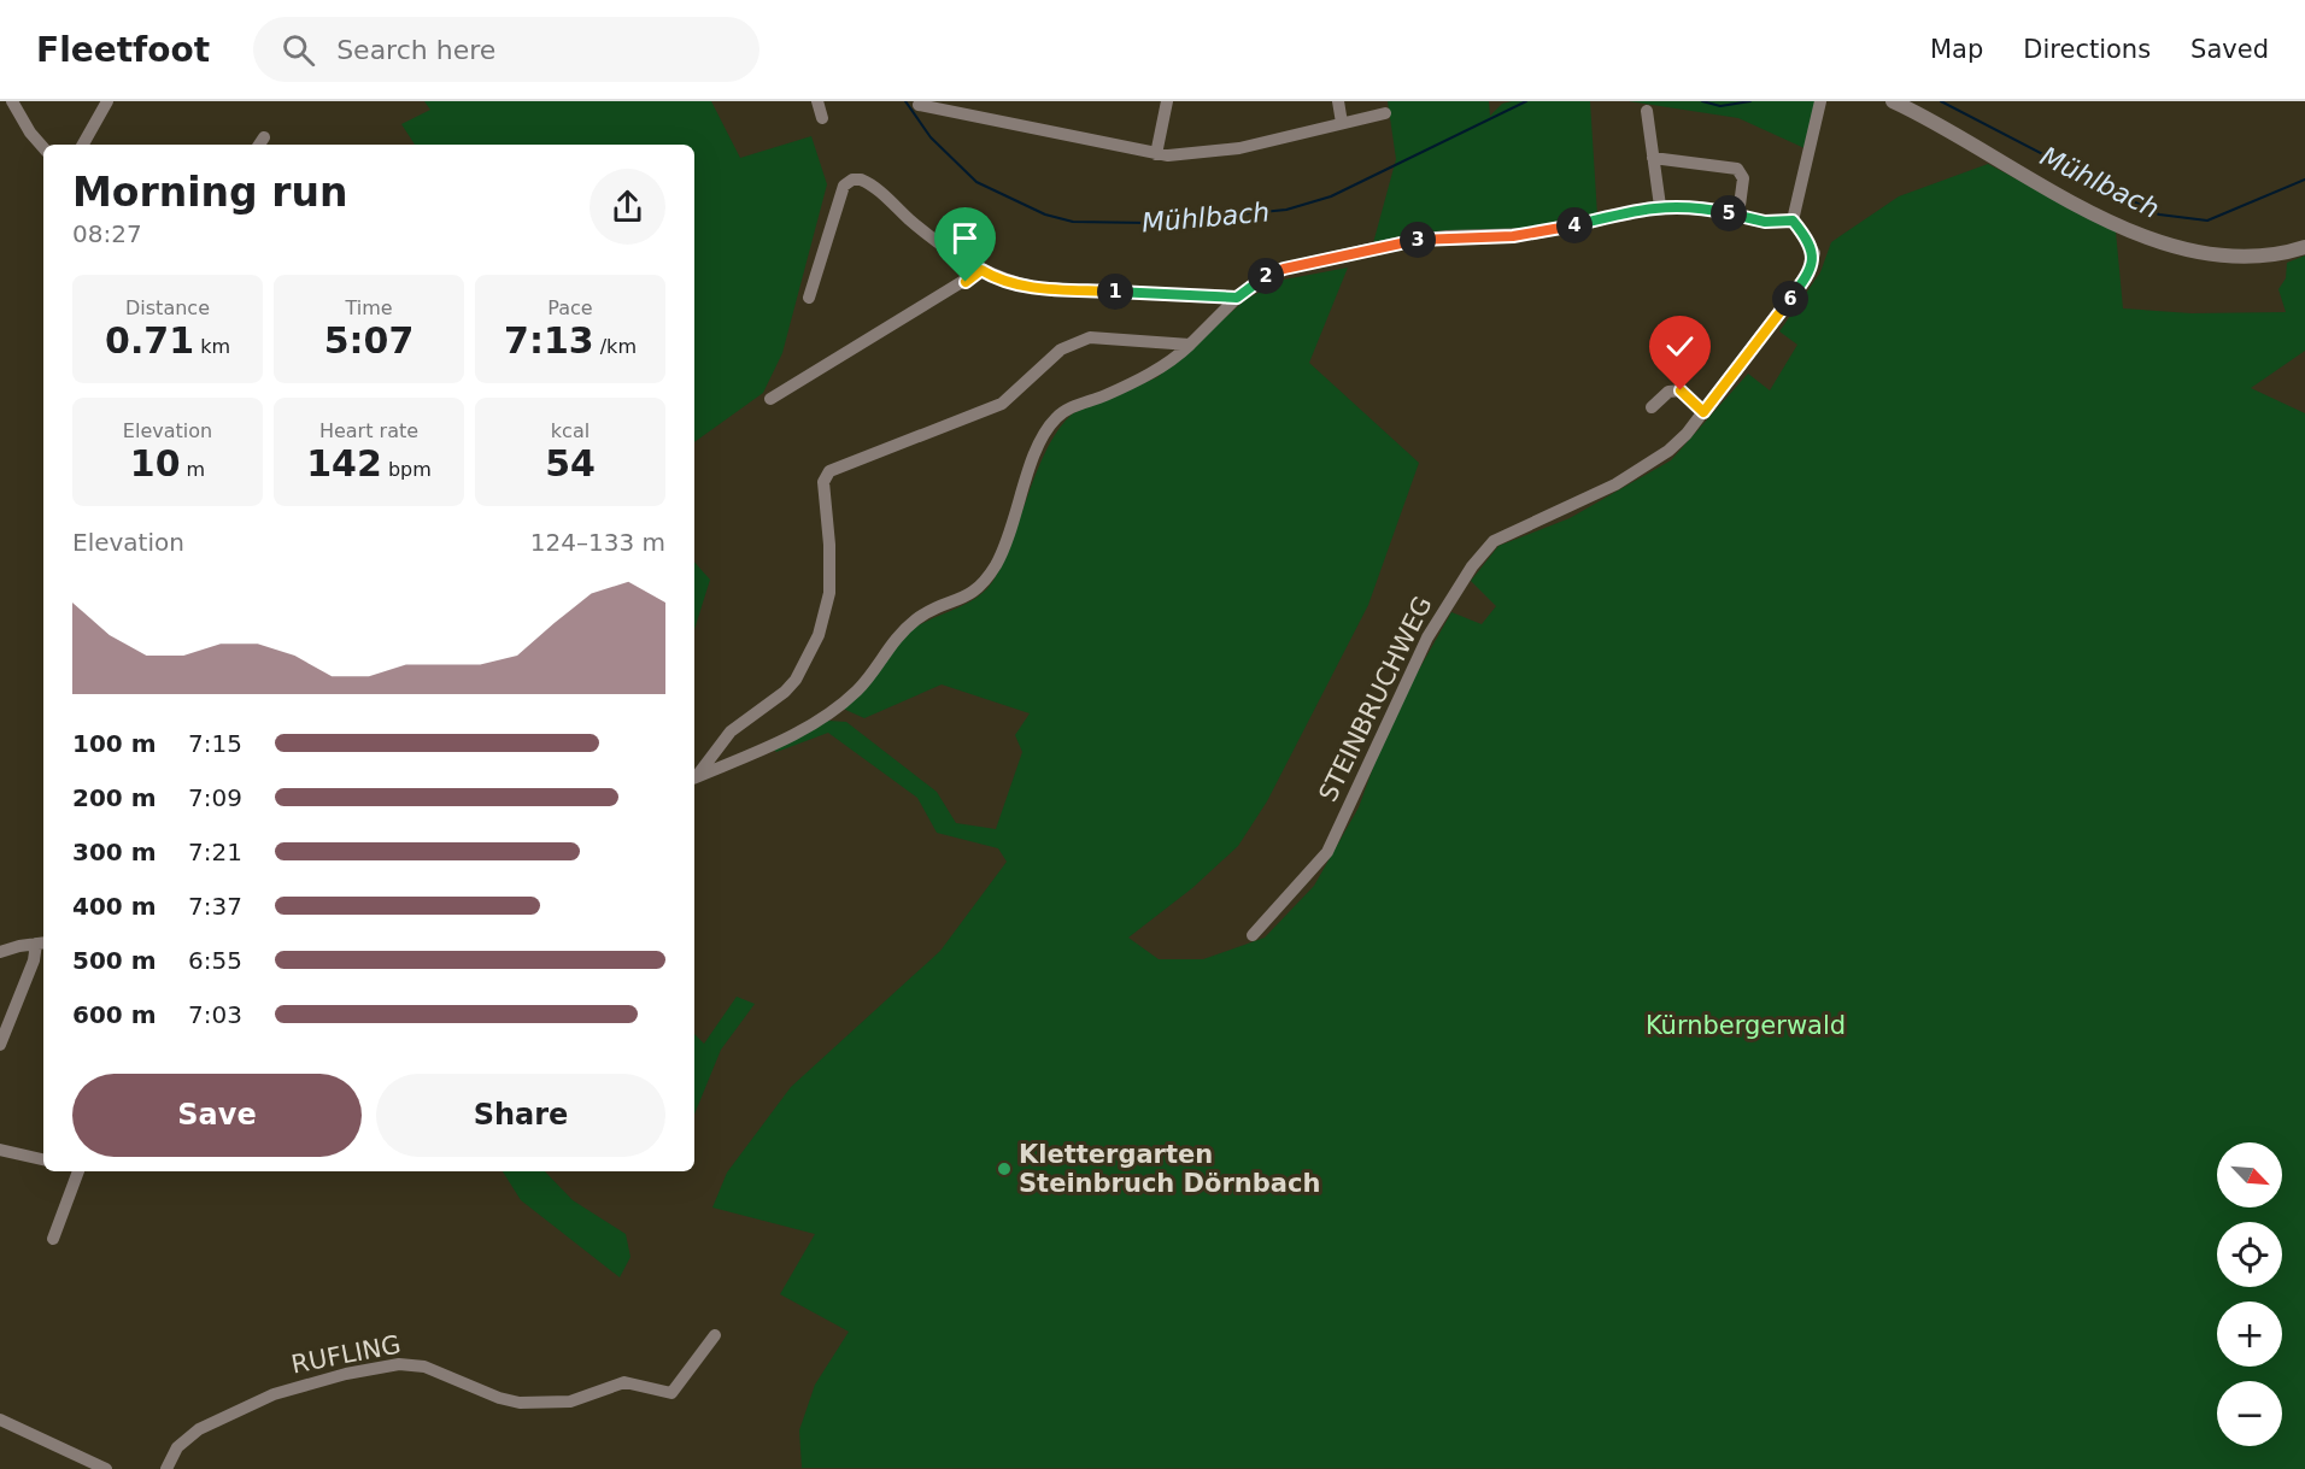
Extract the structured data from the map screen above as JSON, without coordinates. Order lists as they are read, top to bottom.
{
  "streets": {
    "street": ["STEINBRUCHWEG", "RUFLING"]
  },
  "water": ["Mühlbach"],
  "parks": ["Kürnbergerwald"],
  "places": ["Klettergarten Steinbruch Dörnbach"],
  "north": "bottom right",
  "page": {
    "header": "Fleetfoot",
    "search": "Search here",
    "nav": ["Map", "Directions", "Saved"],
    "heading": ["Morning run", "08:27"],
    "pins": [
      "5",
      "4",
      "3",
      "2",
      "1",
      "6"
    ],
    "stats": [
      ["Distance", "0.71 km"],
      ["Time", "5:07"],
      ["Pace", "7:13 /km"],
      ["Elevation", "10 m"],
      ["Heart rate", "142 bpm"],
      ["kcal", "54"]
    ],
    "chart": ["Elevation", "124–133 m"],
    "list": [
      {
        "name": "100 m",
        "note": "7:15"
      },
      {
        "name": "200 m",
        "note": "7:09"
      },
      {
        "name": "300 m",
        "note": "7:21"
      },
      {
        "name": "400 m",
        "note": "7:37"
      },
      {
        "name": "500 m",
        "note": "6:55"
      },
      {
        "name": "600 m",
        "note": "7:03"
      }
    ],
    "buttons": ["Save", "Share"],
    "map_buttons": ["+", "−"]
  }
}
